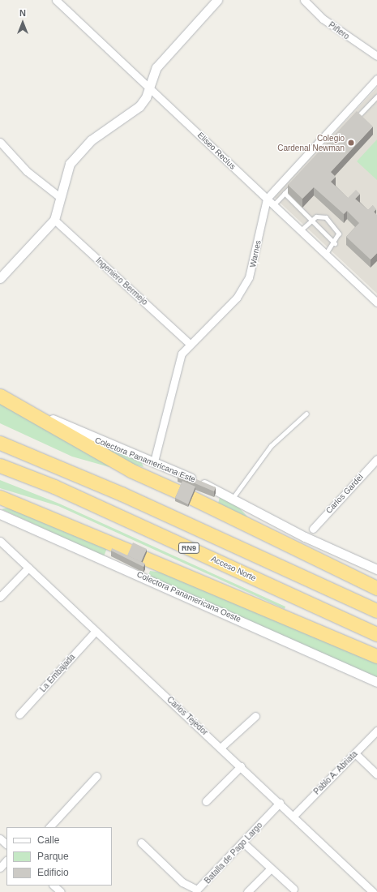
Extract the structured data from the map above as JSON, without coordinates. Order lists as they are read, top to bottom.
{
  "streets": {
    "highway": ["RN9", "Acceso Norte"],
    "street": [
      "Piñero",
      "Eliseo Reclus",
      "Warnes",
      "Ingeniero Bermejo",
      "Colectora Panamericana Este",
      "Carlos Gardel",
      "Colectora Panamericana Oeste",
      "La Embajada",
      "Carlos Tejedor",
      "Pablo A. Abriata",
      "Batalla de Pago Largo"
    ]
  },
  "crossings": [
    ["Eliseo Reclus", "Warnes"],
    ["Warnes", "Ingeniero Bermejo"],
    ["Warnes", "Colectora Panamericana Este"],
    ["La Embajada", "Carlos Tejedor"],
    ["Carlos Tejedor", "Pablo A. Abriata"],
    ["Carlos Tejedor", "Batalla de Pago Largo"]
  ],
  "places": ["Colegio Cardenal Newman"],
  "legend": ["Calle", "Parque", "Edificio"],
  "north": "top"
}
